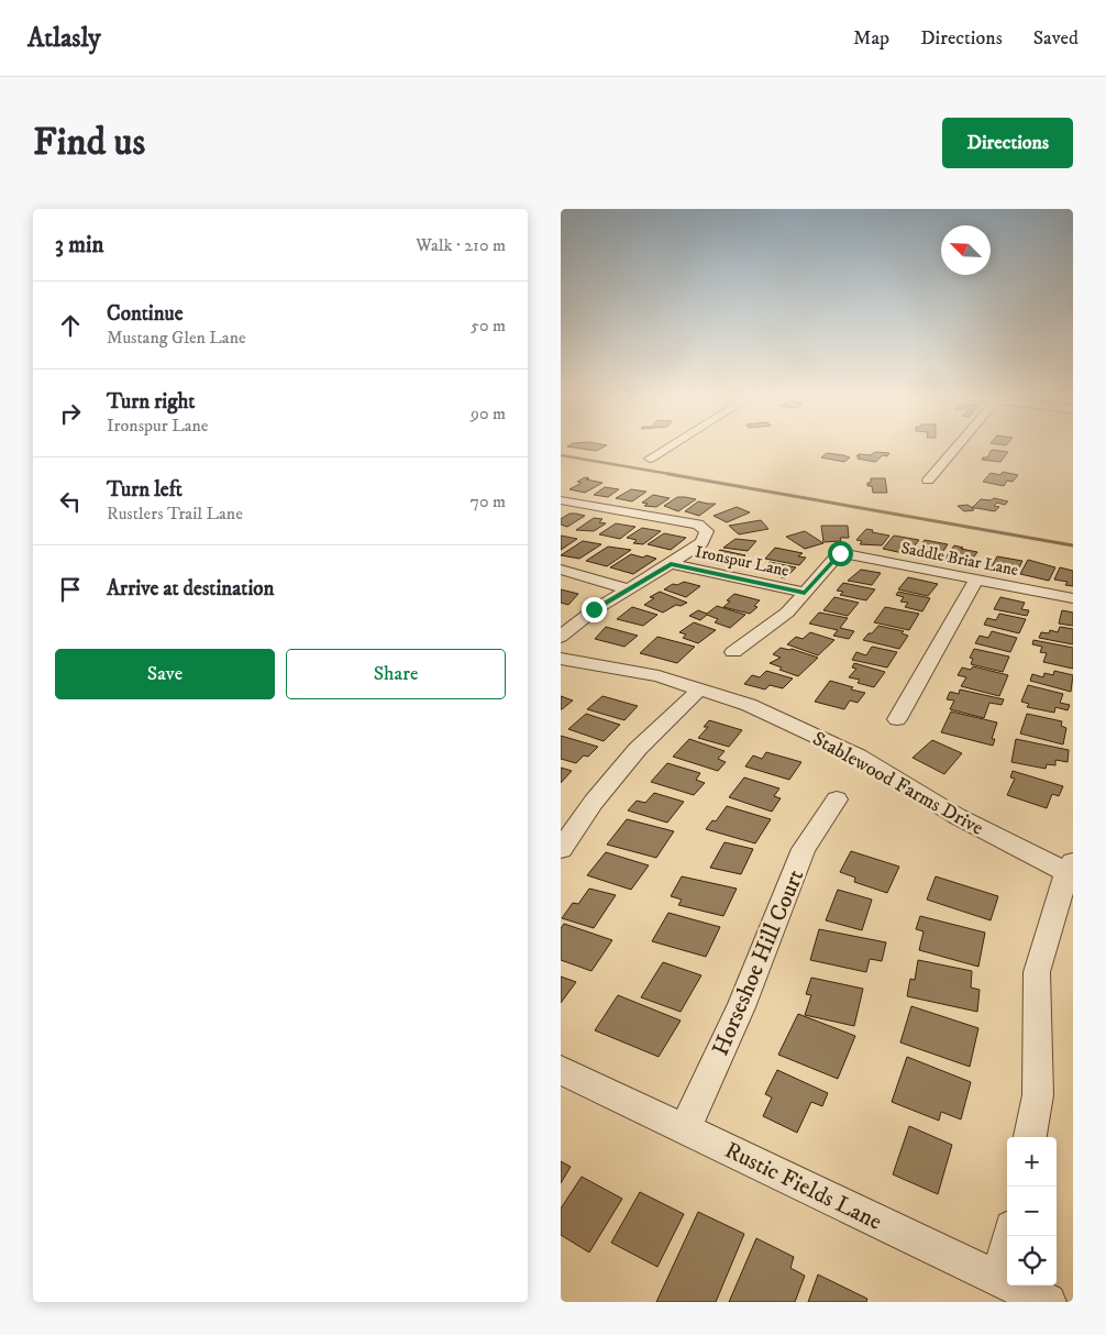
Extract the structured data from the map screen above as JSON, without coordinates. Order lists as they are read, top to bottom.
{
  "streets": {
    "street": [
      "Saddle Briar Lane",
      "Ironspur Lane",
      "Stablewood Farms Drive",
      "Horseshoe Hill Court",
      "Rustic Fields Lane"
    ]
  },
  "crossings": [
    ["Saddle Briar Lane", "Ironspur Lane"],
    ["Horseshoe Hill Court", "Rustic Fields Lane"]
  ],
  "north": "top left",
  "page": {
    "header": "Atlasly",
    "nav": ["Map", "Directions", "Saved"],
    "buttons": [
      "Directions",
      ["Save", "Share"]
    ],
    "title": "Find us",
    "heading": ["3 min", "Walk · 210 m"],
    "list": [
      ["Continue", "Mustang Glen Lane", "50 m"],
      ["Turn right", "Ironspur Lane", "90 m"],
      ["Turn left", "Rustlers Trail Lane", "70 m"],
      "Arrive at destination"
    ],
    "map_buttons": ["+", "−"]
  }
}
